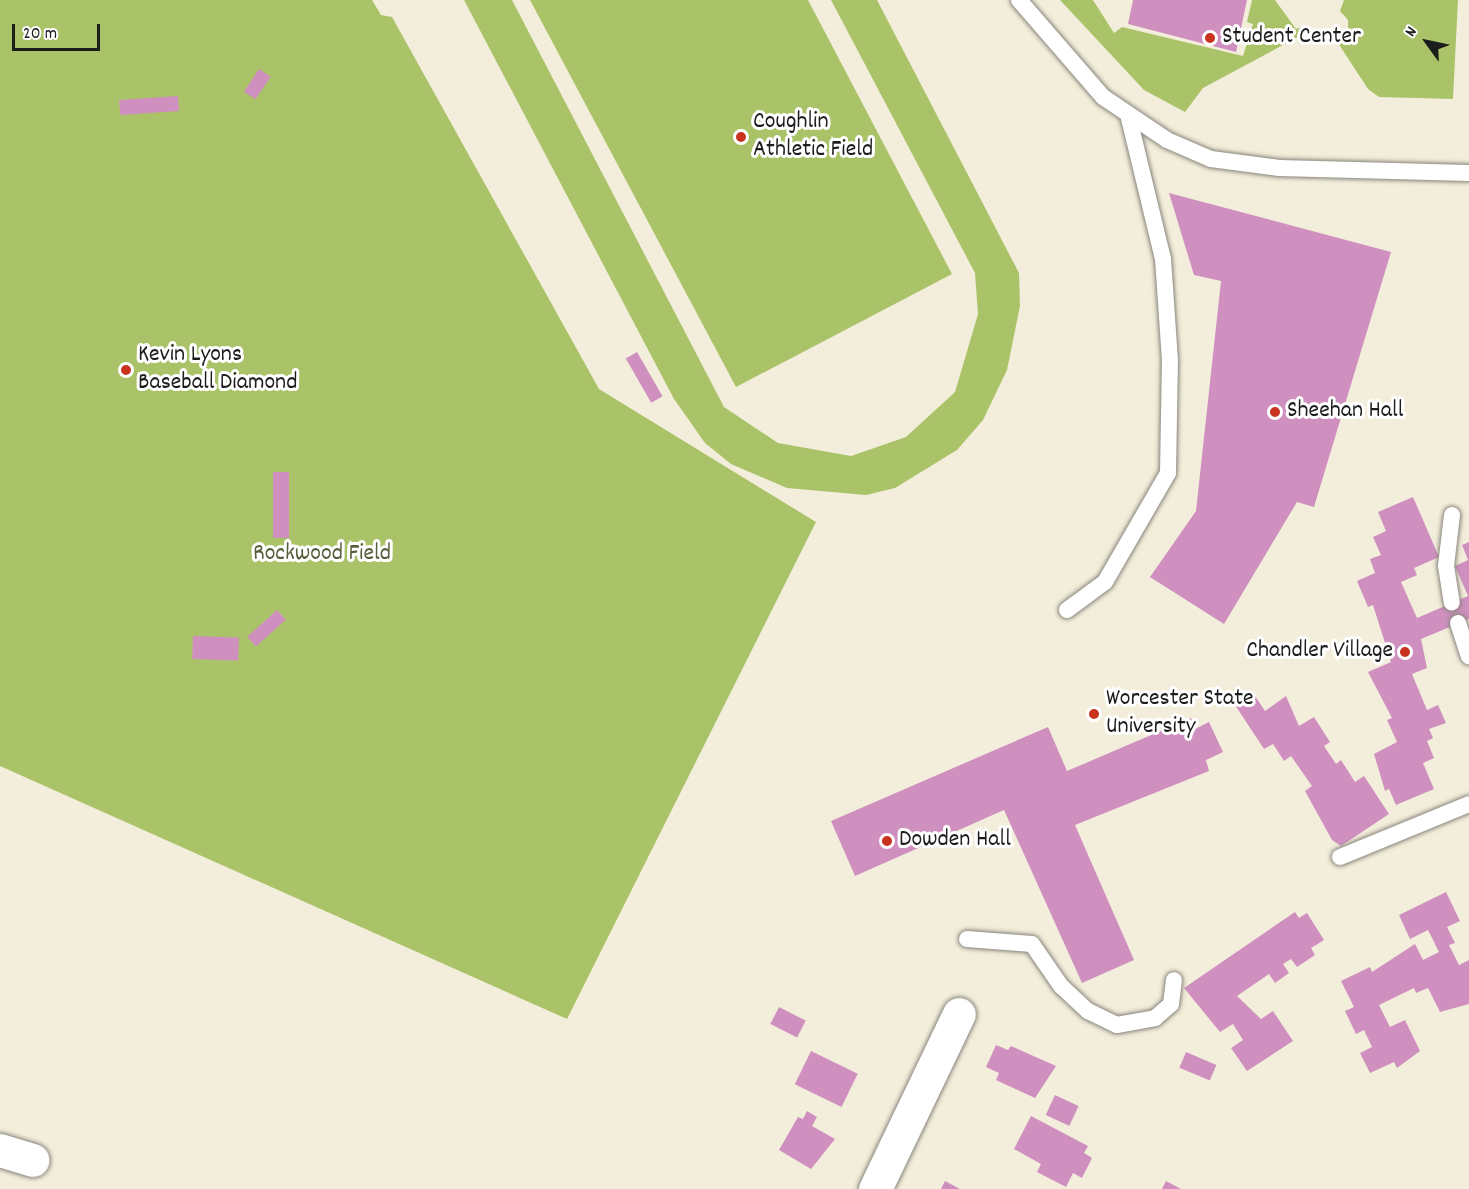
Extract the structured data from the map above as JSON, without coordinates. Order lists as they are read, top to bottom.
{
  "parks": ["Rockwood Field"],
  "places": [
    "Student Center",
    "Coughlin Athletic Field",
    "Kevin Lyons Baseball Diamond",
    "Sheehan Hall",
    "Chandler Village",
    "Worcester State University",
    "Dowden Hall"
  ],
  "scale_bar": "20 m",
  "north": "top left"
}
